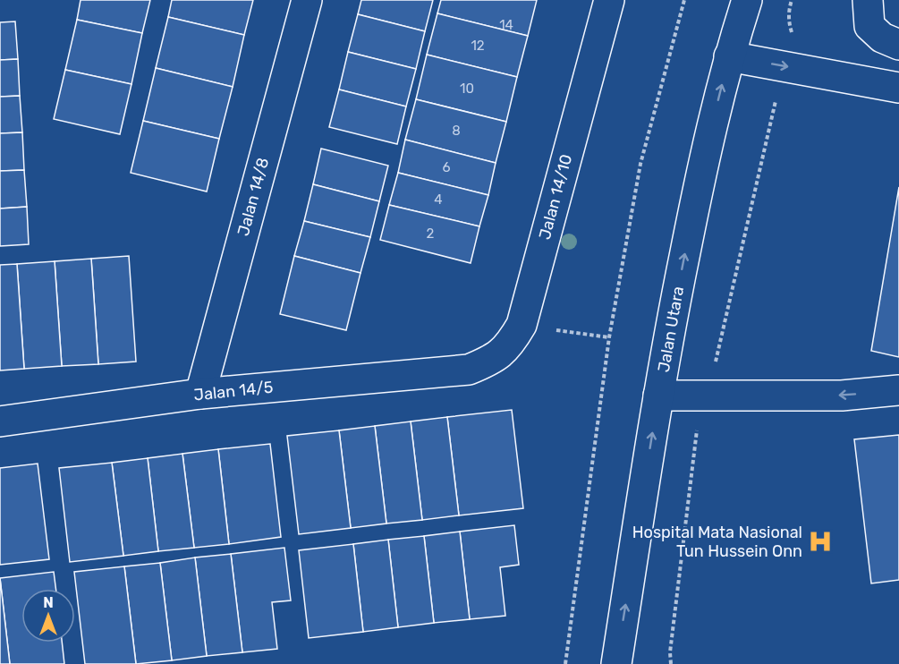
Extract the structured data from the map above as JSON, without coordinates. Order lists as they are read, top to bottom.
{
  "streets": {
    "street": [
      "Jalan 14/8",
      "Jalan 14/10",
      "Jalan Utara",
      "Jalan 14/5"
    ]
  },
  "crossings": [
    ["Jalan 14/8", "Jalan 14/5"],
    ["Jalan 14/10", "Jalan 14/5"]
  ],
  "one_way": ["Jalan Utara"],
  "places": {
    "hospital": ["Hospital Mata Nasional Tun Hussein Onn"]
  },
  "house_numbers": [
    "14",
    "12",
    "10",
    "8",
    "6",
    "4",
    "2"
  ],
  "north": "top"
}
